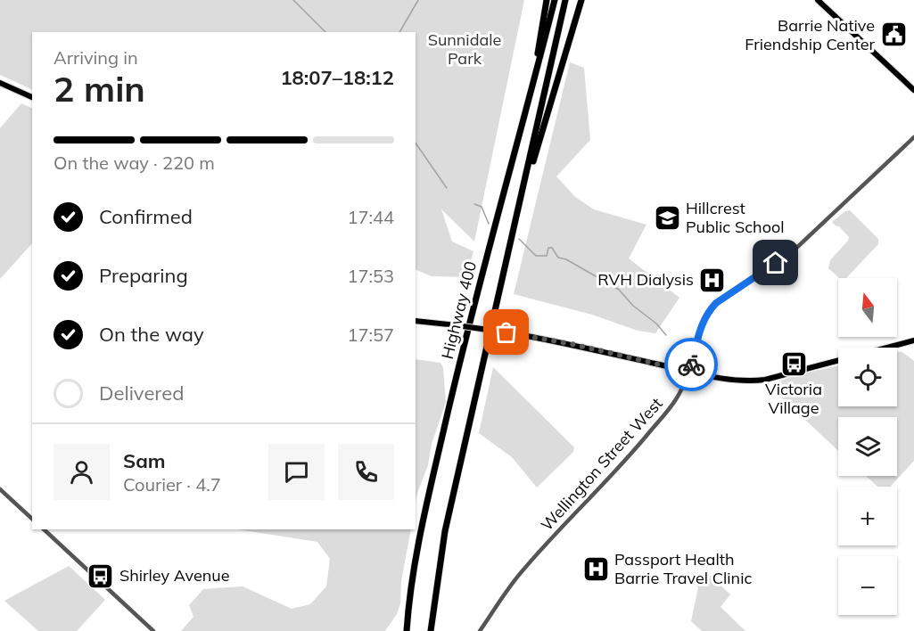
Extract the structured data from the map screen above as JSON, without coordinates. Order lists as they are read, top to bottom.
{
  "streets": {
    "highway": ["Highway 400"],
    "street": ["Wellington Street West"]
  },
  "parks": ["Sunnidale Park"],
  "places": {
    "public building": ["Barrie Native Friendship Center"],
    "school or university": ["Hillcrest Public School"],
    "hospital": ["RVH Dialysis", "Passport Health Barrie Travel Clinic"],
    "bus stop": ["Victoria Village", "Shirley Avenue"]
  },
  "north": "top",
  "page": {
    "heading": ["2 min", "Arriving in", "18:07–18:12"],
    "panel": ["Sam", "Courier · 4.7"],
    "bar": "On the way · 220 m",
    "list": [
      ["Confirmed", "17:44"],
      ["Preparing", "17:53"],
      ["On the way", "17:57"],
      "Delivered"
    ],
    "map_buttons": ["+", "−"]
  }
}
